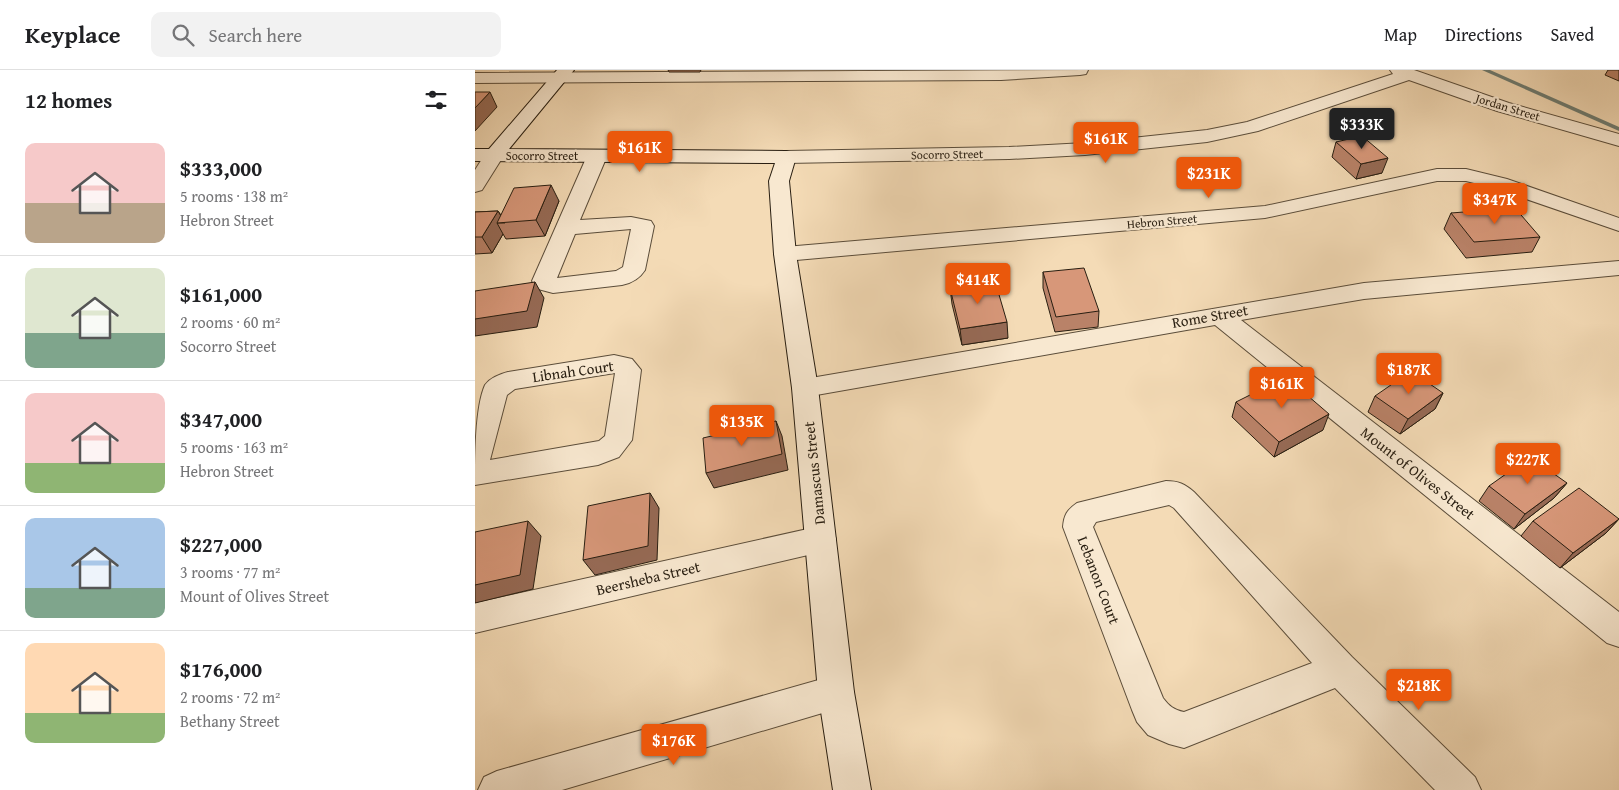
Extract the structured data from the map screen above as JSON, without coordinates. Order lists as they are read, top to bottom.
{
  "streets": {
    "street": [
      "Jordan Street",
      "Socorro Street",
      "Hebron Street",
      "Rome Street",
      "Libnah Court",
      "Damascus Street",
      "Mount of Olives Street",
      "Beersheba Street",
      "Lebanon Court"
    ]
  },
  "crossings": [
    ["Jordan Street", "Socorro Street"],
    ["Socorro Street", "Damascus Street"],
    ["Hebron Street", "Damascus Street"],
    ["Rome Street", "Damascus Street"],
    ["Rome Street", "Mount of Olives Street"],
    ["Damascus Street", "Beersheba Street"]
  ],
  "page": {
    "header": "Keyplace",
    "search": "Search here",
    "nav": ["Map", "Directions", "Saved"],
    "heading": "12 homes",
    "price": [
      "$333K",
      "$161K",
      "$161K",
      "$231K",
      "$347K",
      "$414K",
      "$187K",
      "$161K",
      "$135K",
      "$227K",
      "$218K",
      "$176K"
    ],
    "list": [
      {
        "name": "$333,000",
        "note": "5 rooms · 138 m² · Hebron Street"
      },
      {
        "name": "$161,000",
        "note": "2 rooms · 60 m² · Socorro Street"
      },
      {
        "name": "$347,000",
        "note": "5 rooms · 163 m² · Hebron Street"
      },
      {
        "name": "$227,000",
        "note": "3 rooms · 77 m² · Mount of Olives Street"
      },
      {
        "name": "$176,000",
        "note": "2 rooms · 72 m² · Bethany Street"
      }
    ]
  }
}
